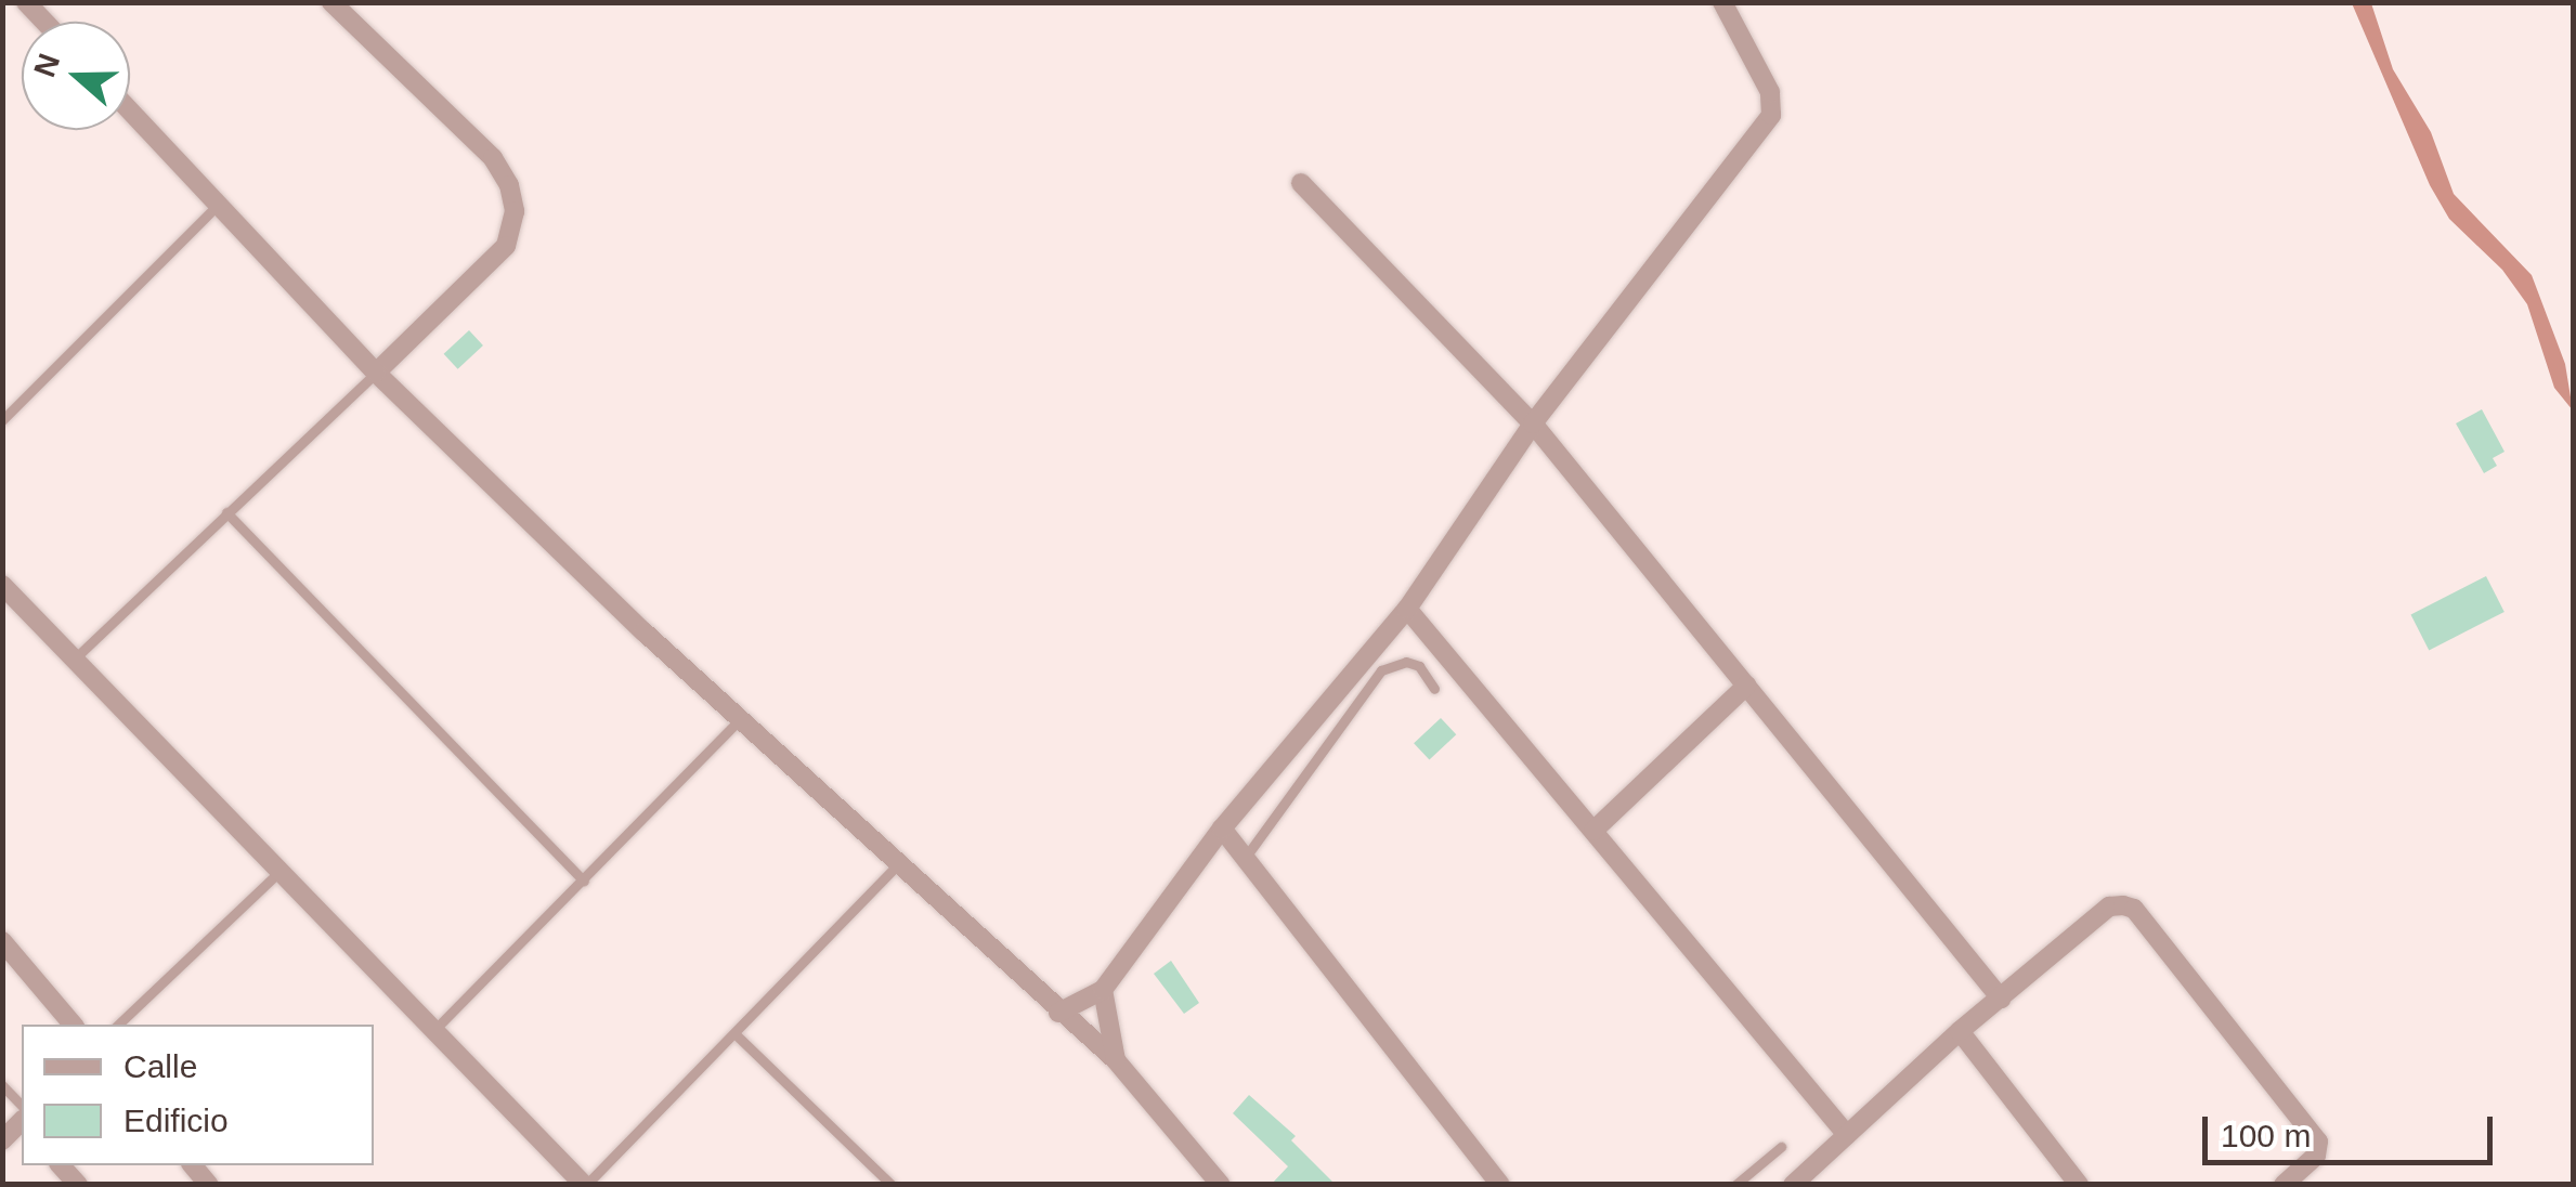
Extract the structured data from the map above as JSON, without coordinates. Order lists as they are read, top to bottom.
{
  "legend": ["Calle", "Edificio"],
  "scale_bar": "100 m",
  "north": "left"
}
